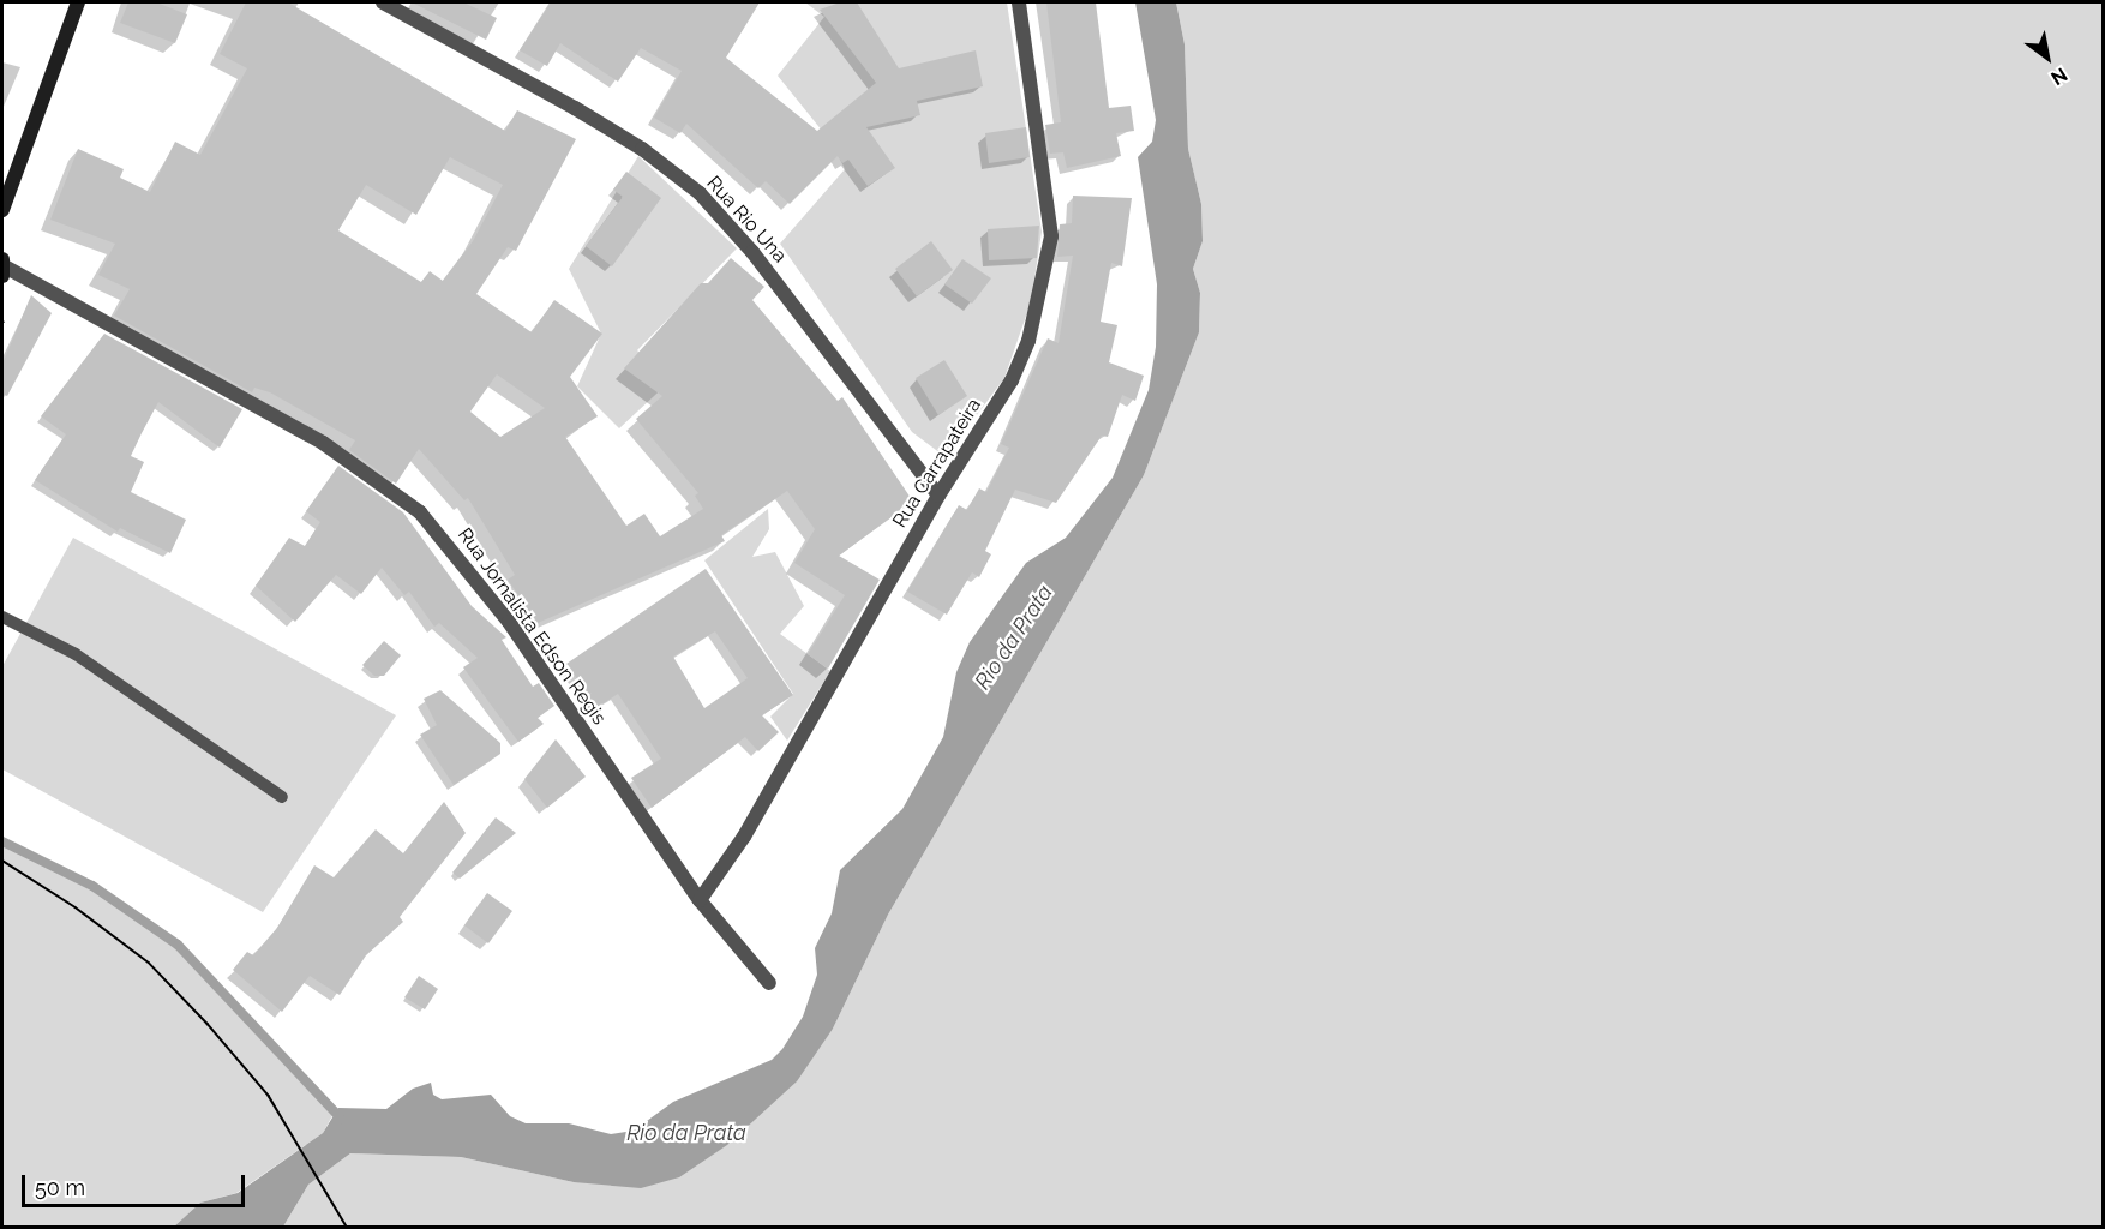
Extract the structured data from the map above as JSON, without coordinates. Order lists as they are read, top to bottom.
{
  "streets": {
    "street": ["Rua Rio Una", "Rua Carrapateira", "Rua Jornalista Edson Regis"]
  },
  "crossings": [
    ["Rua Rio Una", "Rua Carrapateira"],
    ["Rua Carrapateira", "Rua Jornalista Edson Regis"]
  ],
  "water": ["Rio da Prata"],
  "scale_bar": "50 m",
  "north": "bottom right"
}
